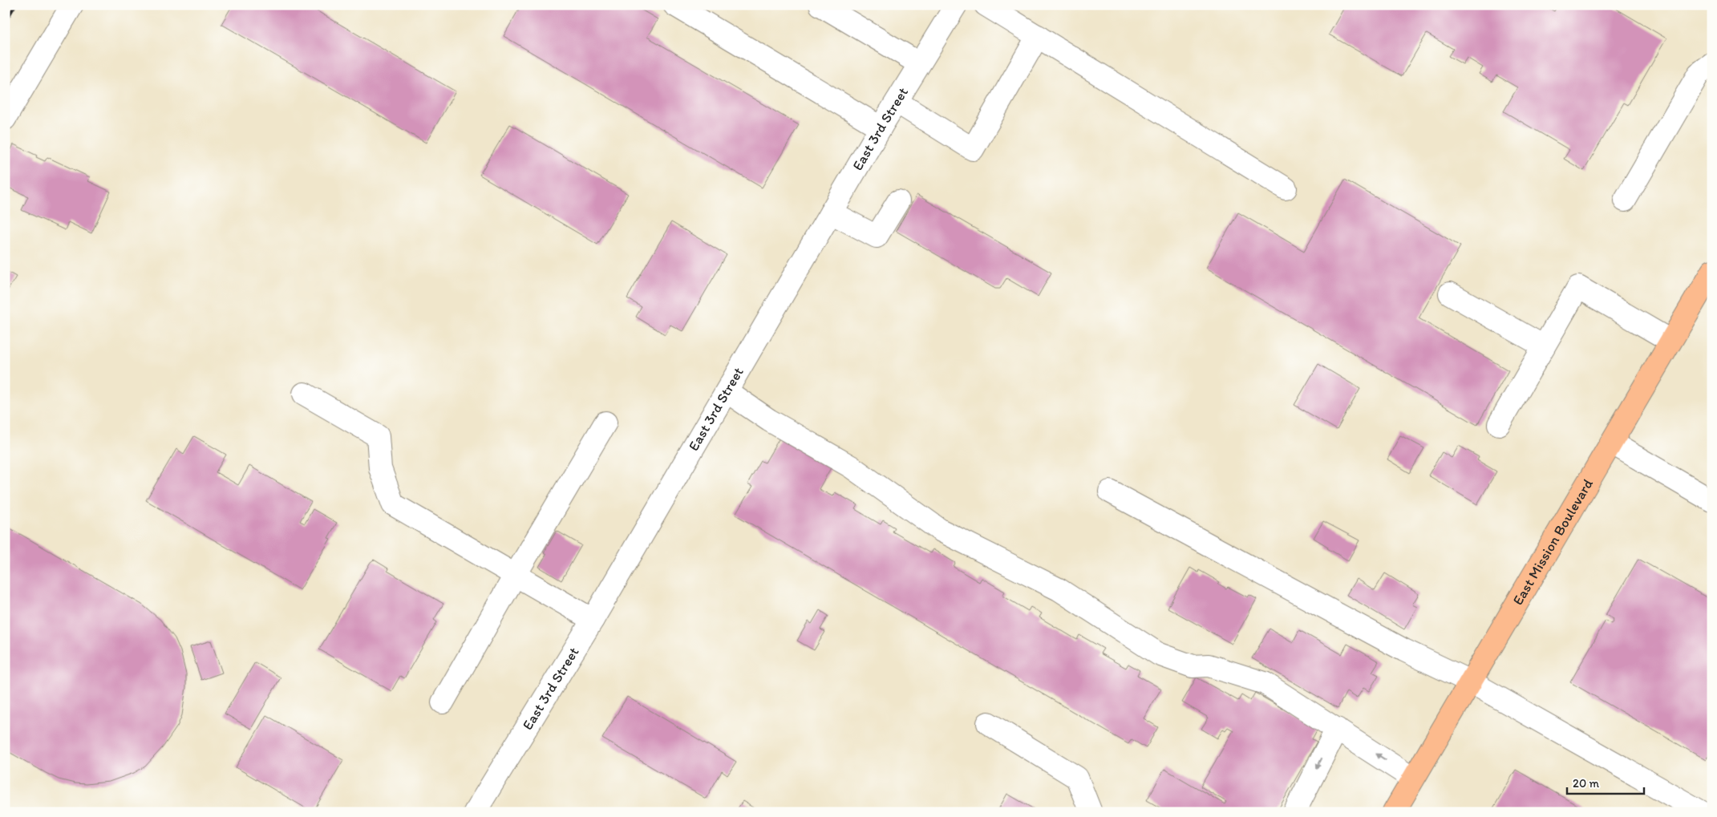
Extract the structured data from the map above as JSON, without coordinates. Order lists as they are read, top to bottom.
{
  "streets": {
    "main road": ["East Mission Boulevard"],
    "street": ["East 3rd Street"]
  },
  "scale_bar": "20 m"
}
